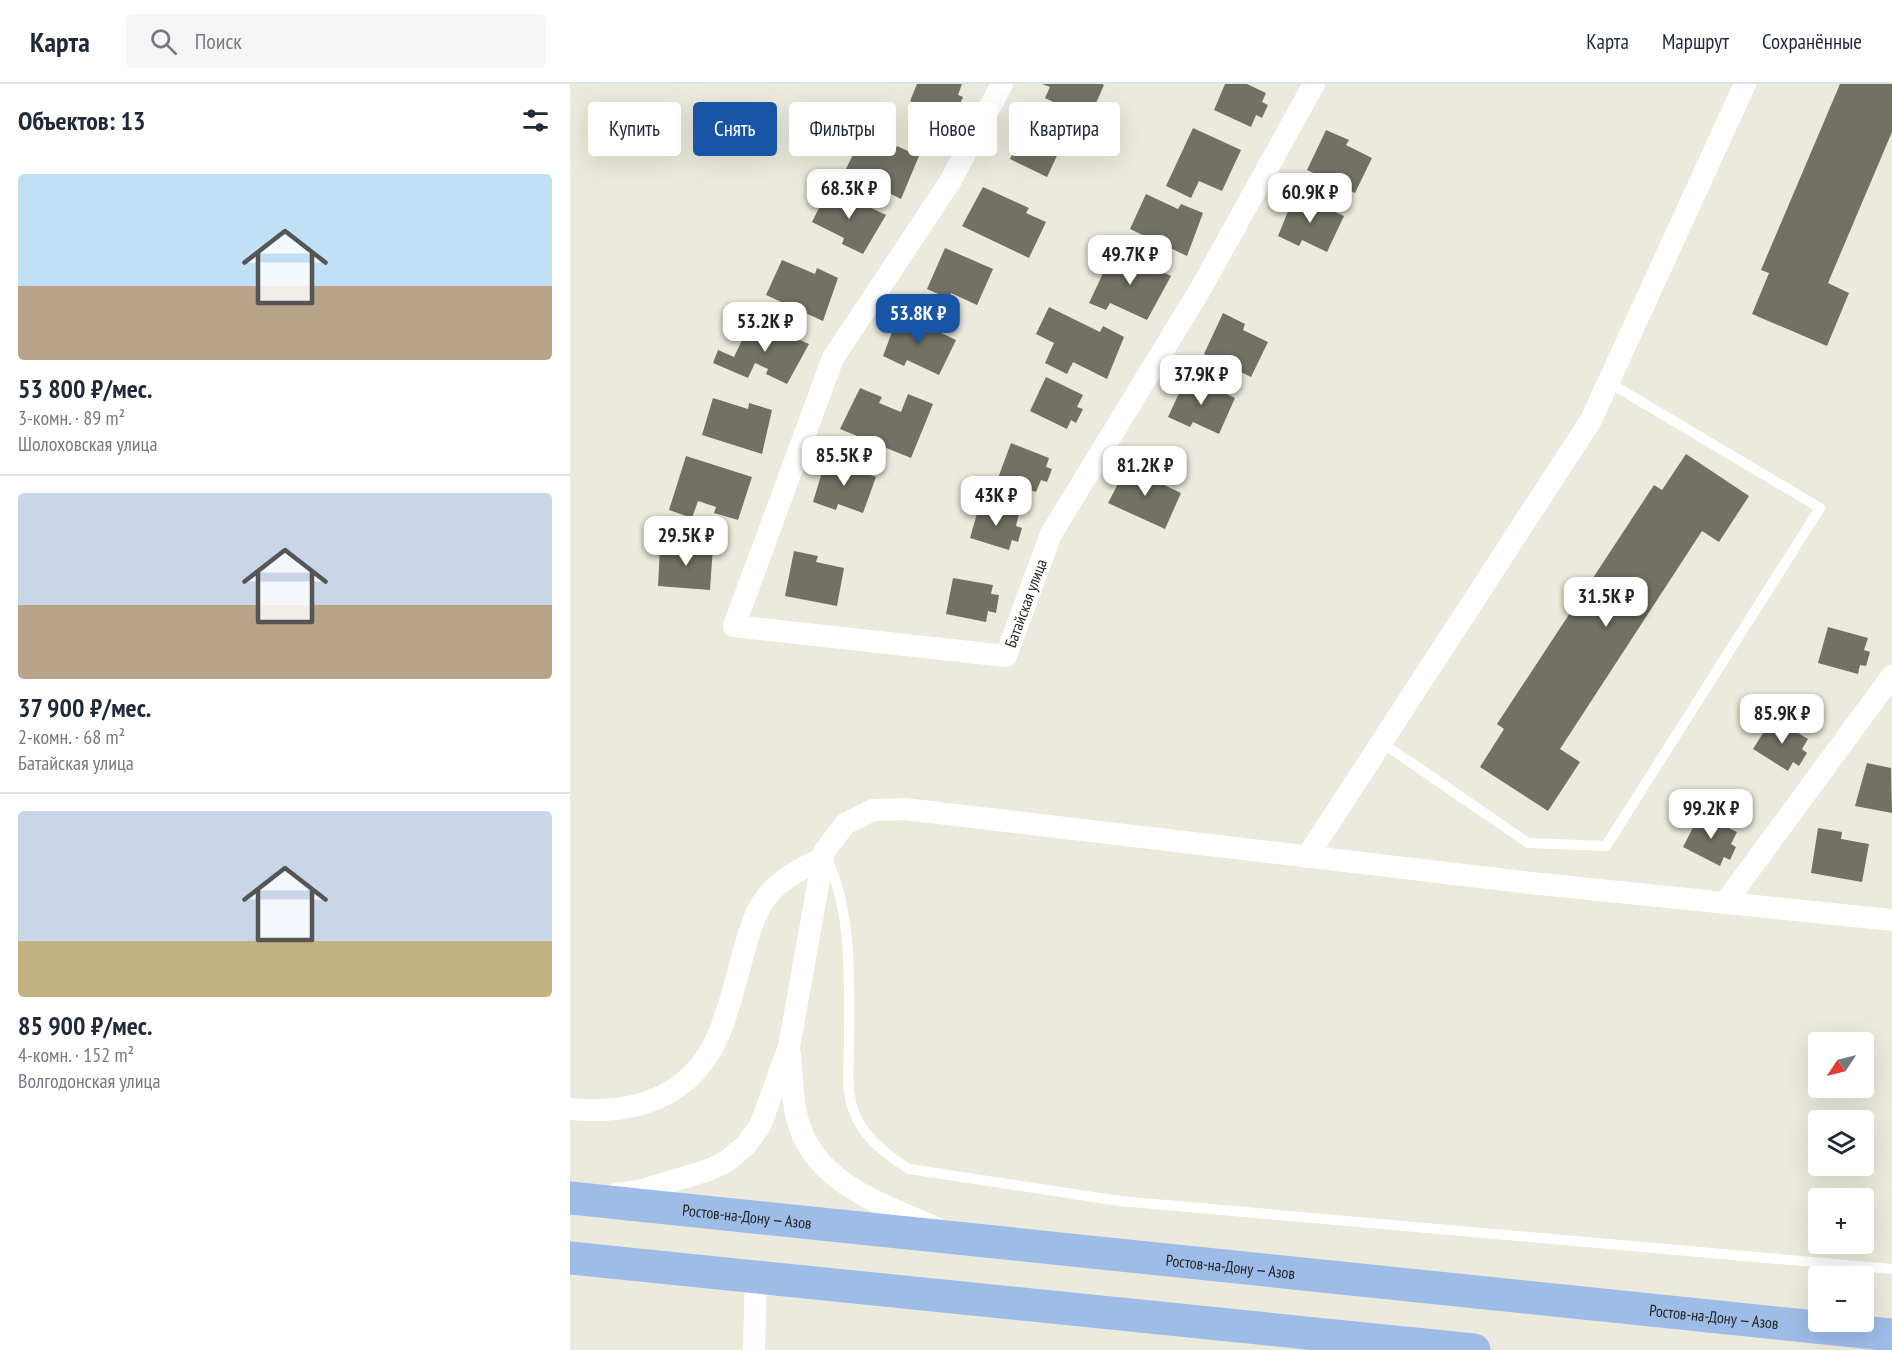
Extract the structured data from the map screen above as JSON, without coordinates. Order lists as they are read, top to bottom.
{
  "streets": {
    "main road": ["Ростов-на-Дону — Азов"],
    "street": ["Батайская улица"]
  },
  "north": "bottom left",
  "page": {
    "header": "Карта",
    "search": "Поиск",
    "nav": ["Карта", "Маршрут", "Сохранённые"],
    "heading": "Объектов: 13",
    "chip": [
      "Купить",
      "Снять",
      "Фильтры",
      "Новое",
      "Квартира"
    ],
    "list": [
      {
        "name": "53 800 ₽/мес.",
        "note": "3-комн. · 89 m² · Шолоховская улица"
      },
      {
        "name": "37 900 ₽/мес.",
        "note": "2-комн. · 68 m² · Батайская улица"
      },
      {
        "name": "85 900 ₽/мес.",
        "note": "4-комн. · 152 m² · Волгодонская улица"
      }
    ],
    "price": [
      "68.3K ₽",
      "60.9K ₽",
      "49.7K ₽",
      "53.8K ₽",
      "53.2K ₽",
      "37.9K ₽",
      "85.5K ₽",
      "81.2K ₽",
      "43K ₽",
      "29.5K ₽",
      "31.5K ₽",
      "85.9K ₽",
      "99.2K ₽"
    ],
    "map_buttons": ["+", "−"]
  }
}
